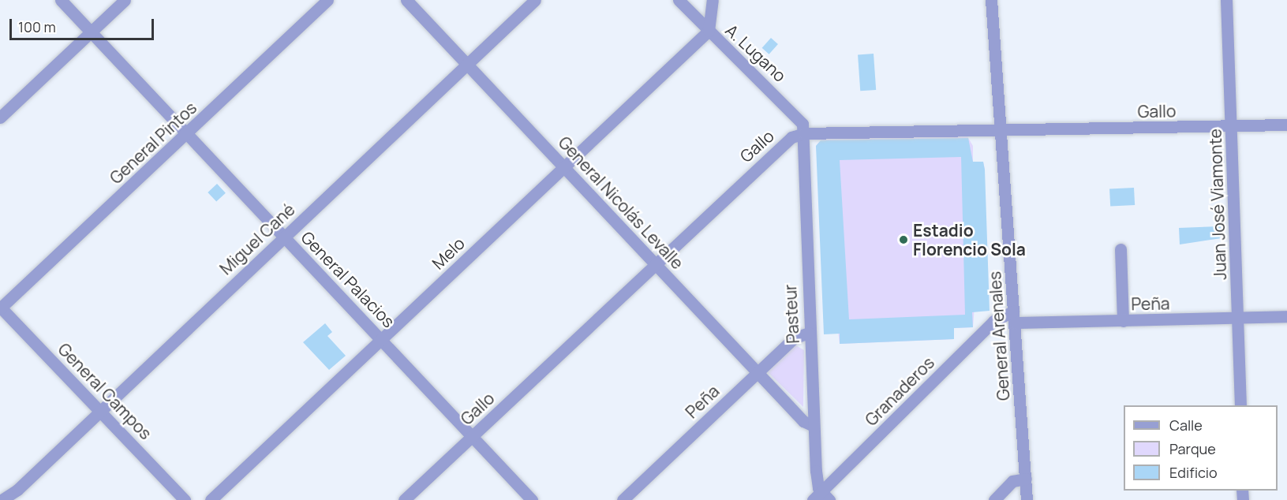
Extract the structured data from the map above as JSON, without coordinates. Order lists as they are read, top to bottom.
{
  "streets": {
    "street": [
      "A. Lugano",
      "Gallo",
      "General Pintos",
      "General Nicolás Levalle",
      "Juan José Viamonte",
      "Miguel Cané",
      "Melo",
      "General Palacios",
      "Peña",
      "Pasteur",
      "General Arenales",
      "General Campos",
      "Granaderos"
    ]
  },
  "crossings": [
    ["A. Lugano", "Gallo"],
    ["A. Lugano", "Melo"],
    ["A. Lugano", "Pasteur"],
    ["Gallo", "General Nicolás Levalle"],
    ["Gallo", "Juan José Viamonte"],
    ["Gallo", "General Palacios"],
    ["Gallo", "Pasteur"],
    ["Gallo", "General Arenales"],
    ["General Pintos", "General Palacios"],
    ["General Pintos", "General Campos"],
    ["General Nicolás Levalle", "Miguel Cané"],
    ["General Nicolás Levalle", "Melo"],
    ["General Nicolás Levalle", "Peña"],
    ["General Nicolás Levalle", "Pasteur"],
    ["Juan José Viamonte", "Peña"],
    ["Miguel Cané", "General Palacios"],
    ["Miguel Cané", "General Campos"],
    ["Melo", "General Palacios"],
    ["Peña", "Pasteur"],
    ["Peña", "General Arenales"],
    ["Peña", "Granaderos"],
    ["Pasteur", "Granaderos"],
    ["General Arenales", "Granaderos"]
  ],
  "places": ["Estadio Florencio Sola"],
  "legend": ["Calle", "Parque", "Edificio"],
  "scale_bar": "100 m"
}
